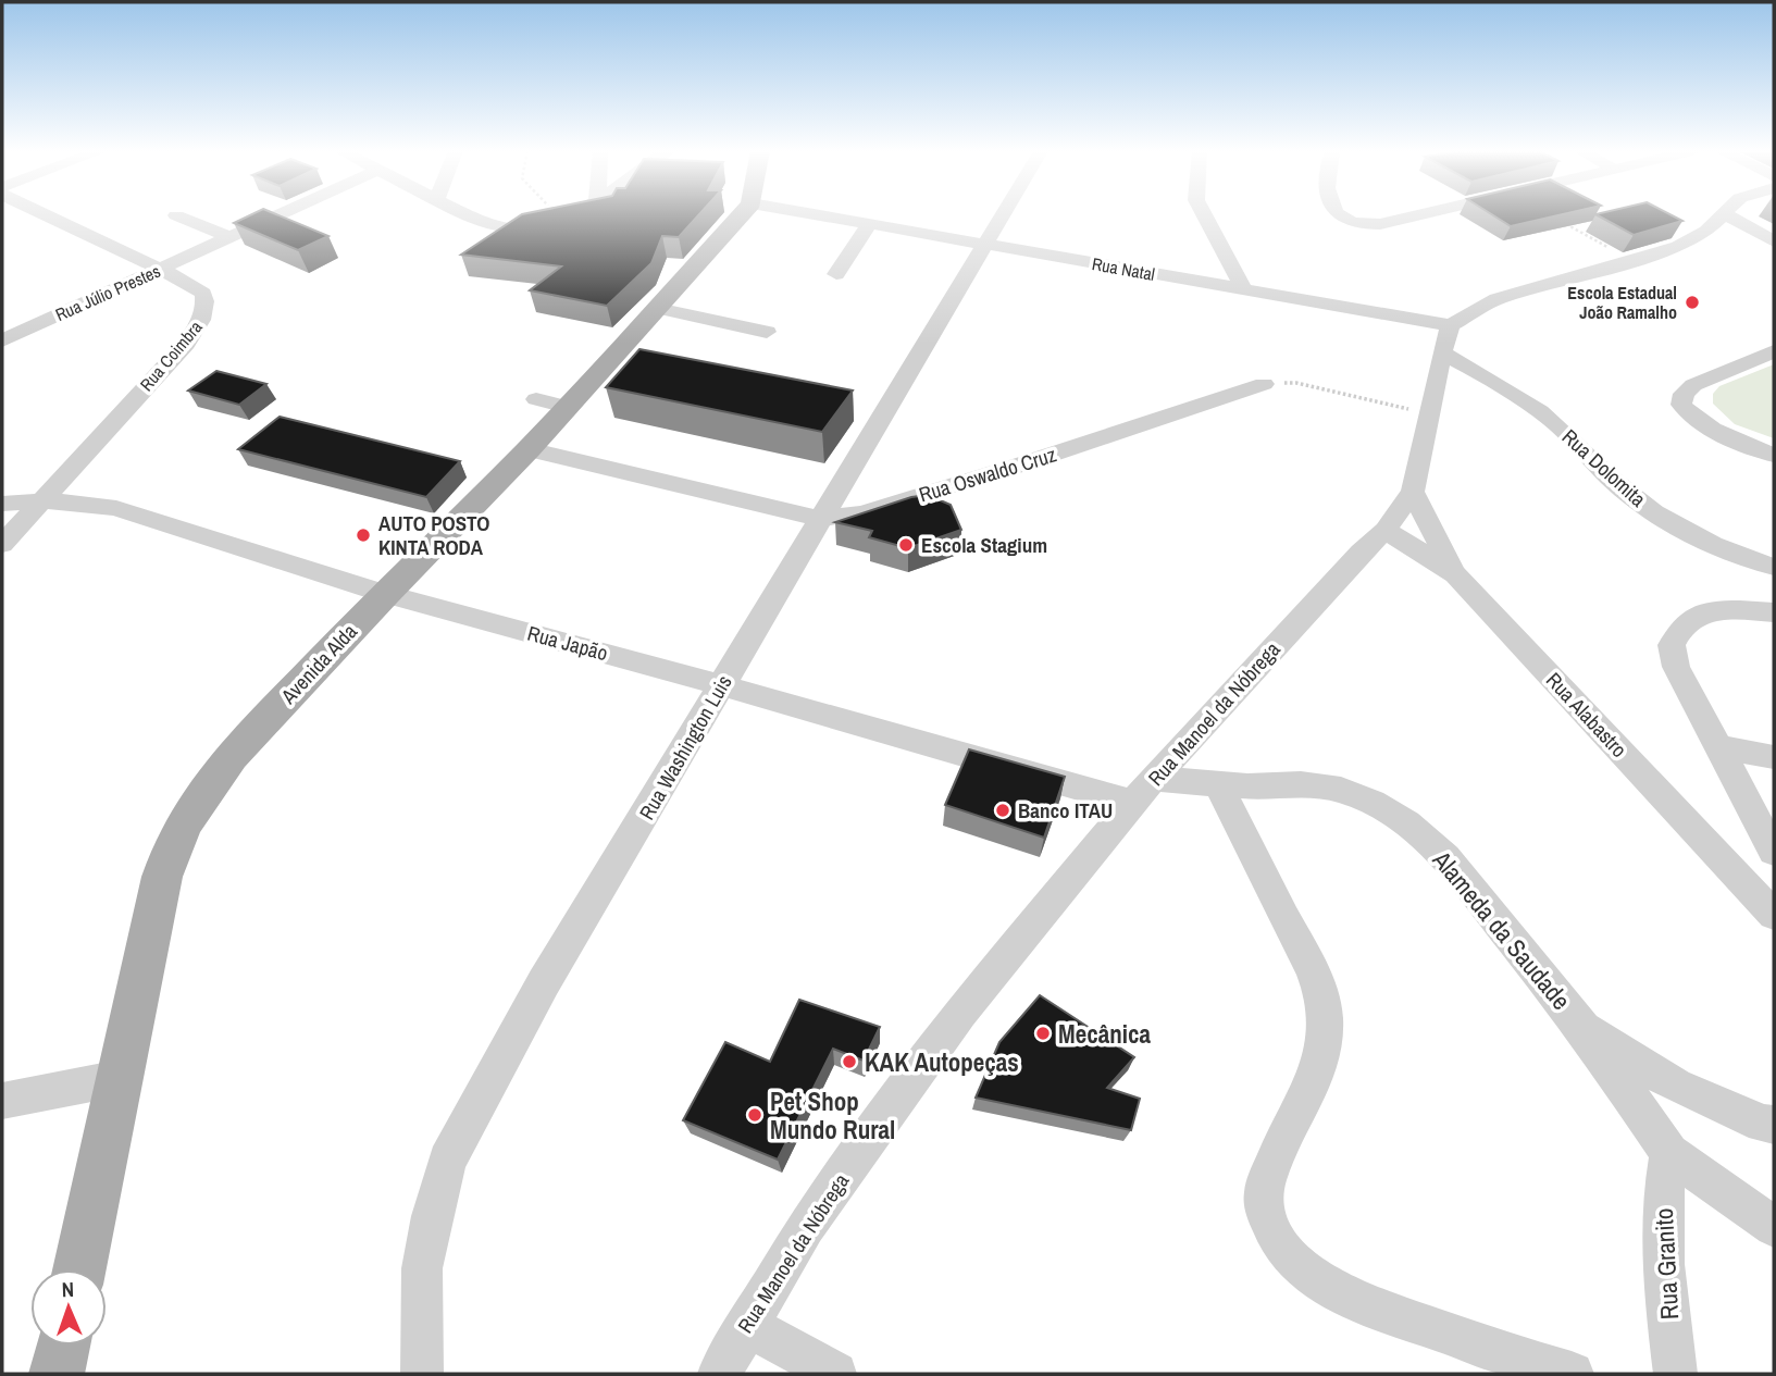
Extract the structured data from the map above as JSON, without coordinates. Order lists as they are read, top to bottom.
{
  "streets": {
    "main road": ["Avenida Alda"],
    "street": [
      "Rua Natal",
      "Rua Júlio Prestes",
      "Rua Coimbra",
      "Rua Dolomita",
      "Rua Oswaldo Cruz",
      "Rua Japão",
      "Rua Manoel da Nóbrega",
      "Rua Alabastro",
      "Rua Washington Luis",
      "Alameda da Saudade",
      "Rua Granito"
    ]
  },
  "crossings": [
    ["Rua Natal", "Rua Manoel da Nóbrega"],
    ["Rua Natal", "Rua Washington Luis"],
    ["Rua Júlio Prestes", "Rua Coimbra"],
    ["Rua Coimbra", "Rua Japão"],
    ["Rua Dolomita", "Rua Manoel da Nóbrega"],
    ["Rua Oswaldo Cruz", "Avenida Alda"],
    ["Rua Oswaldo Cruz", "Rua Washington Luis"],
    ["Rua Japão", "Avenida Alda"],
    ["Rua Japão", "Rua Manoel da Nóbrega"],
    ["Rua Japão", "Rua Washington Luis"],
    ["Rua Japão", "Alameda da Saudade"],
    ["Rua Manoel da Nóbrega", "Rua Alabastro"],
    ["Rua Manoel da Nóbrega", "Alameda da Saudade"],
    ["Alameda da Saudade", "Rua Granito"]
  ],
  "places": [
    "Escola Estadual João Ramalho",
    "AUTO POSTO KINTA RODA",
    "Escola Stagium",
    "Banco ITAU",
    "Mecânica",
    "KAK Autopeças",
    "Pet Shop Mundo Rural"
  ],
  "north": "top"
}
